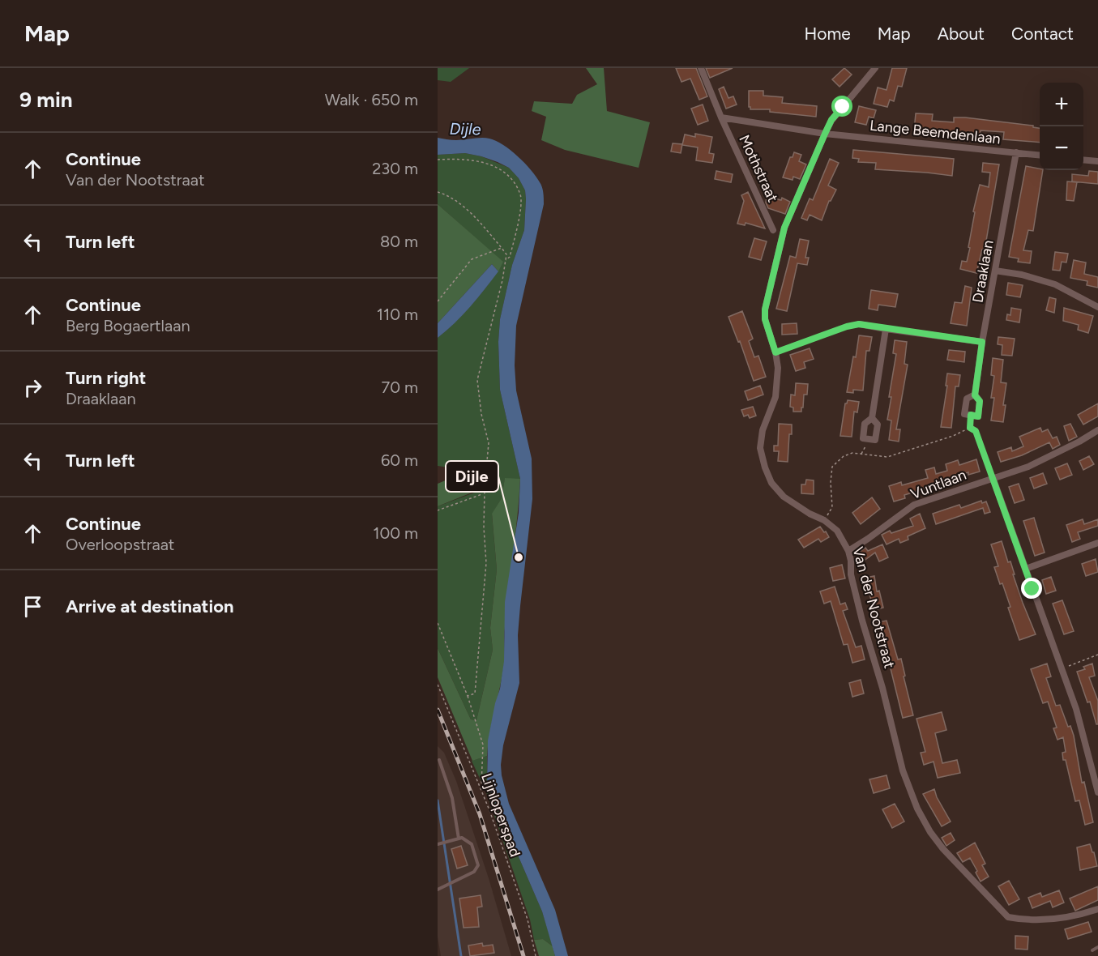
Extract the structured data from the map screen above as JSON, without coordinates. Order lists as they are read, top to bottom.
{
  "streets": {
    "street": [
      "Lange Beemdenlaan",
      "Mothstraat",
      "Draaklaan",
      "Vuntlaan",
      "Van der Nootstraat"
    ],
    "path": ["Lijnloperspad"]
  },
  "crossings": [
    ["Lange Beemdenlaan", "Mothstraat"],
    ["Lange Beemdenlaan", "Draaklaan"],
    ["Lange Beemdenlaan", "Van der Nootstraat"],
    ["Mothstraat", "Van der Nootstraat"],
    ["Vuntlaan", "Van der Nootstraat"]
  ],
  "water": ["Dijle"],
  "places": ["Dijle"],
  "page": {
    "header": "Map",
    "nav": [
      "Home",
      "Map",
      "About",
      "Contact"
    ],
    "heading": ["9 min", "Walk · 650 m"],
    "map_buttons": ["+", "−"],
    "list": [
      ["Continue", "Van der Nootstraat", "230 m"],
      ["Turn left", "80 m"],
      ["Continue", "Berg Bogaertlaan", "110 m"],
      ["Turn right", "Draaklaan", "70 m"],
      ["Turn left", "60 m"],
      ["Continue", "Overloopstraat", "100 m"],
      "Arrive at destination"
    ]
  }
}
